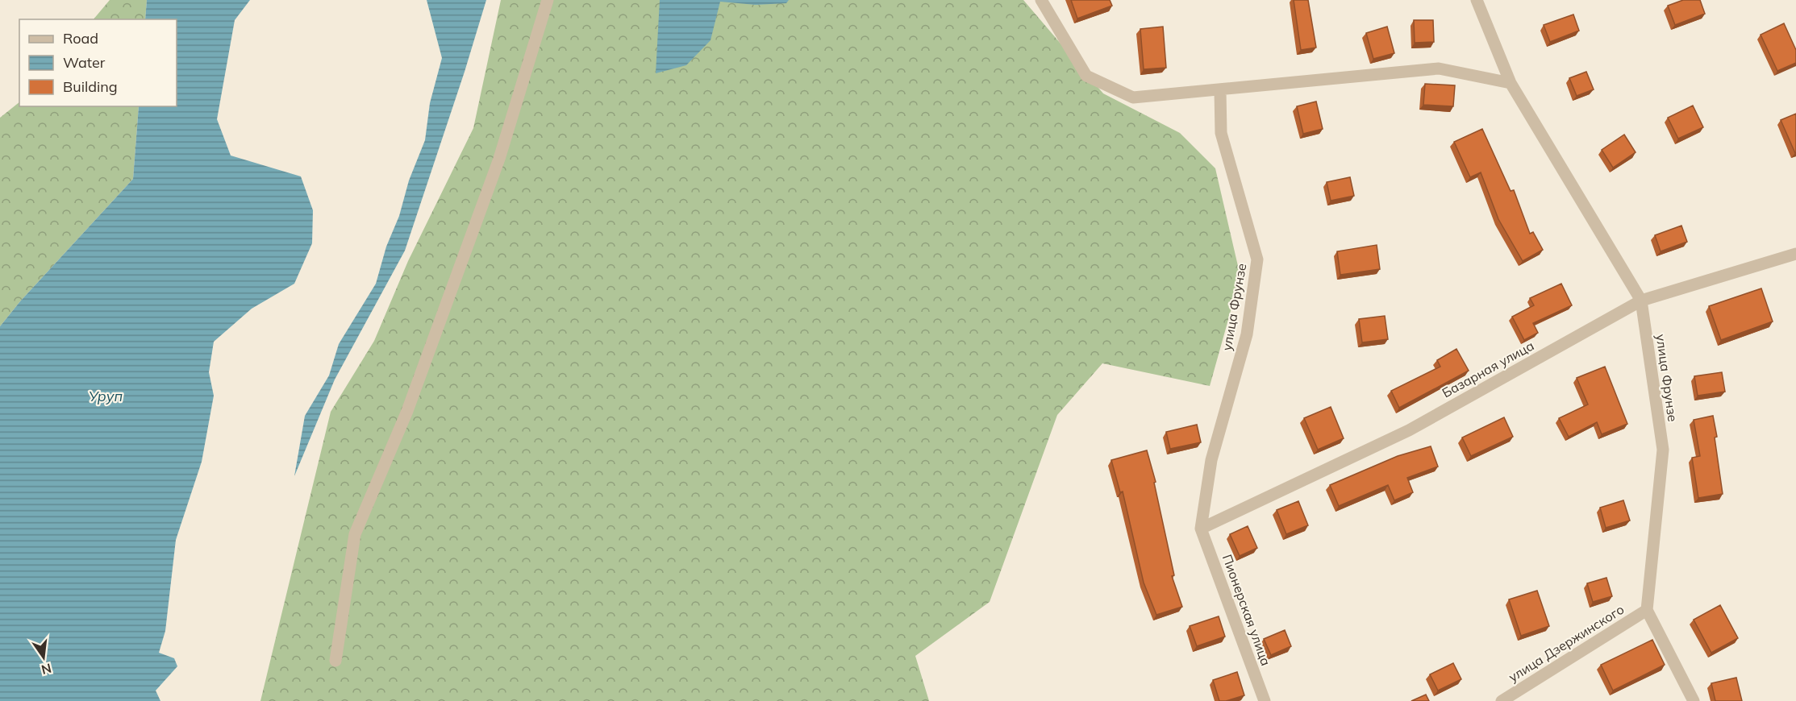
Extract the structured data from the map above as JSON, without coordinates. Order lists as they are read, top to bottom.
{
  "streets": {
    "street": [
      "улица Фрунзе",
      "Базарная улица",
      "Пионерская улица",
      "улица Дзержинского"
    ]
  },
  "crossings": [
    ["улица Фрунзе", "Базарная улица"],
    ["улица Фрунзе", "Пионерская улица"],
    ["улица Фрунзе", "улица Дзержинского"],
    ["Базарная улица", "Пионерская улица"]
  ],
  "water": ["Уруп"],
  "legend": ["Road", "Water", "Building"],
  "north": "bottom"
}
